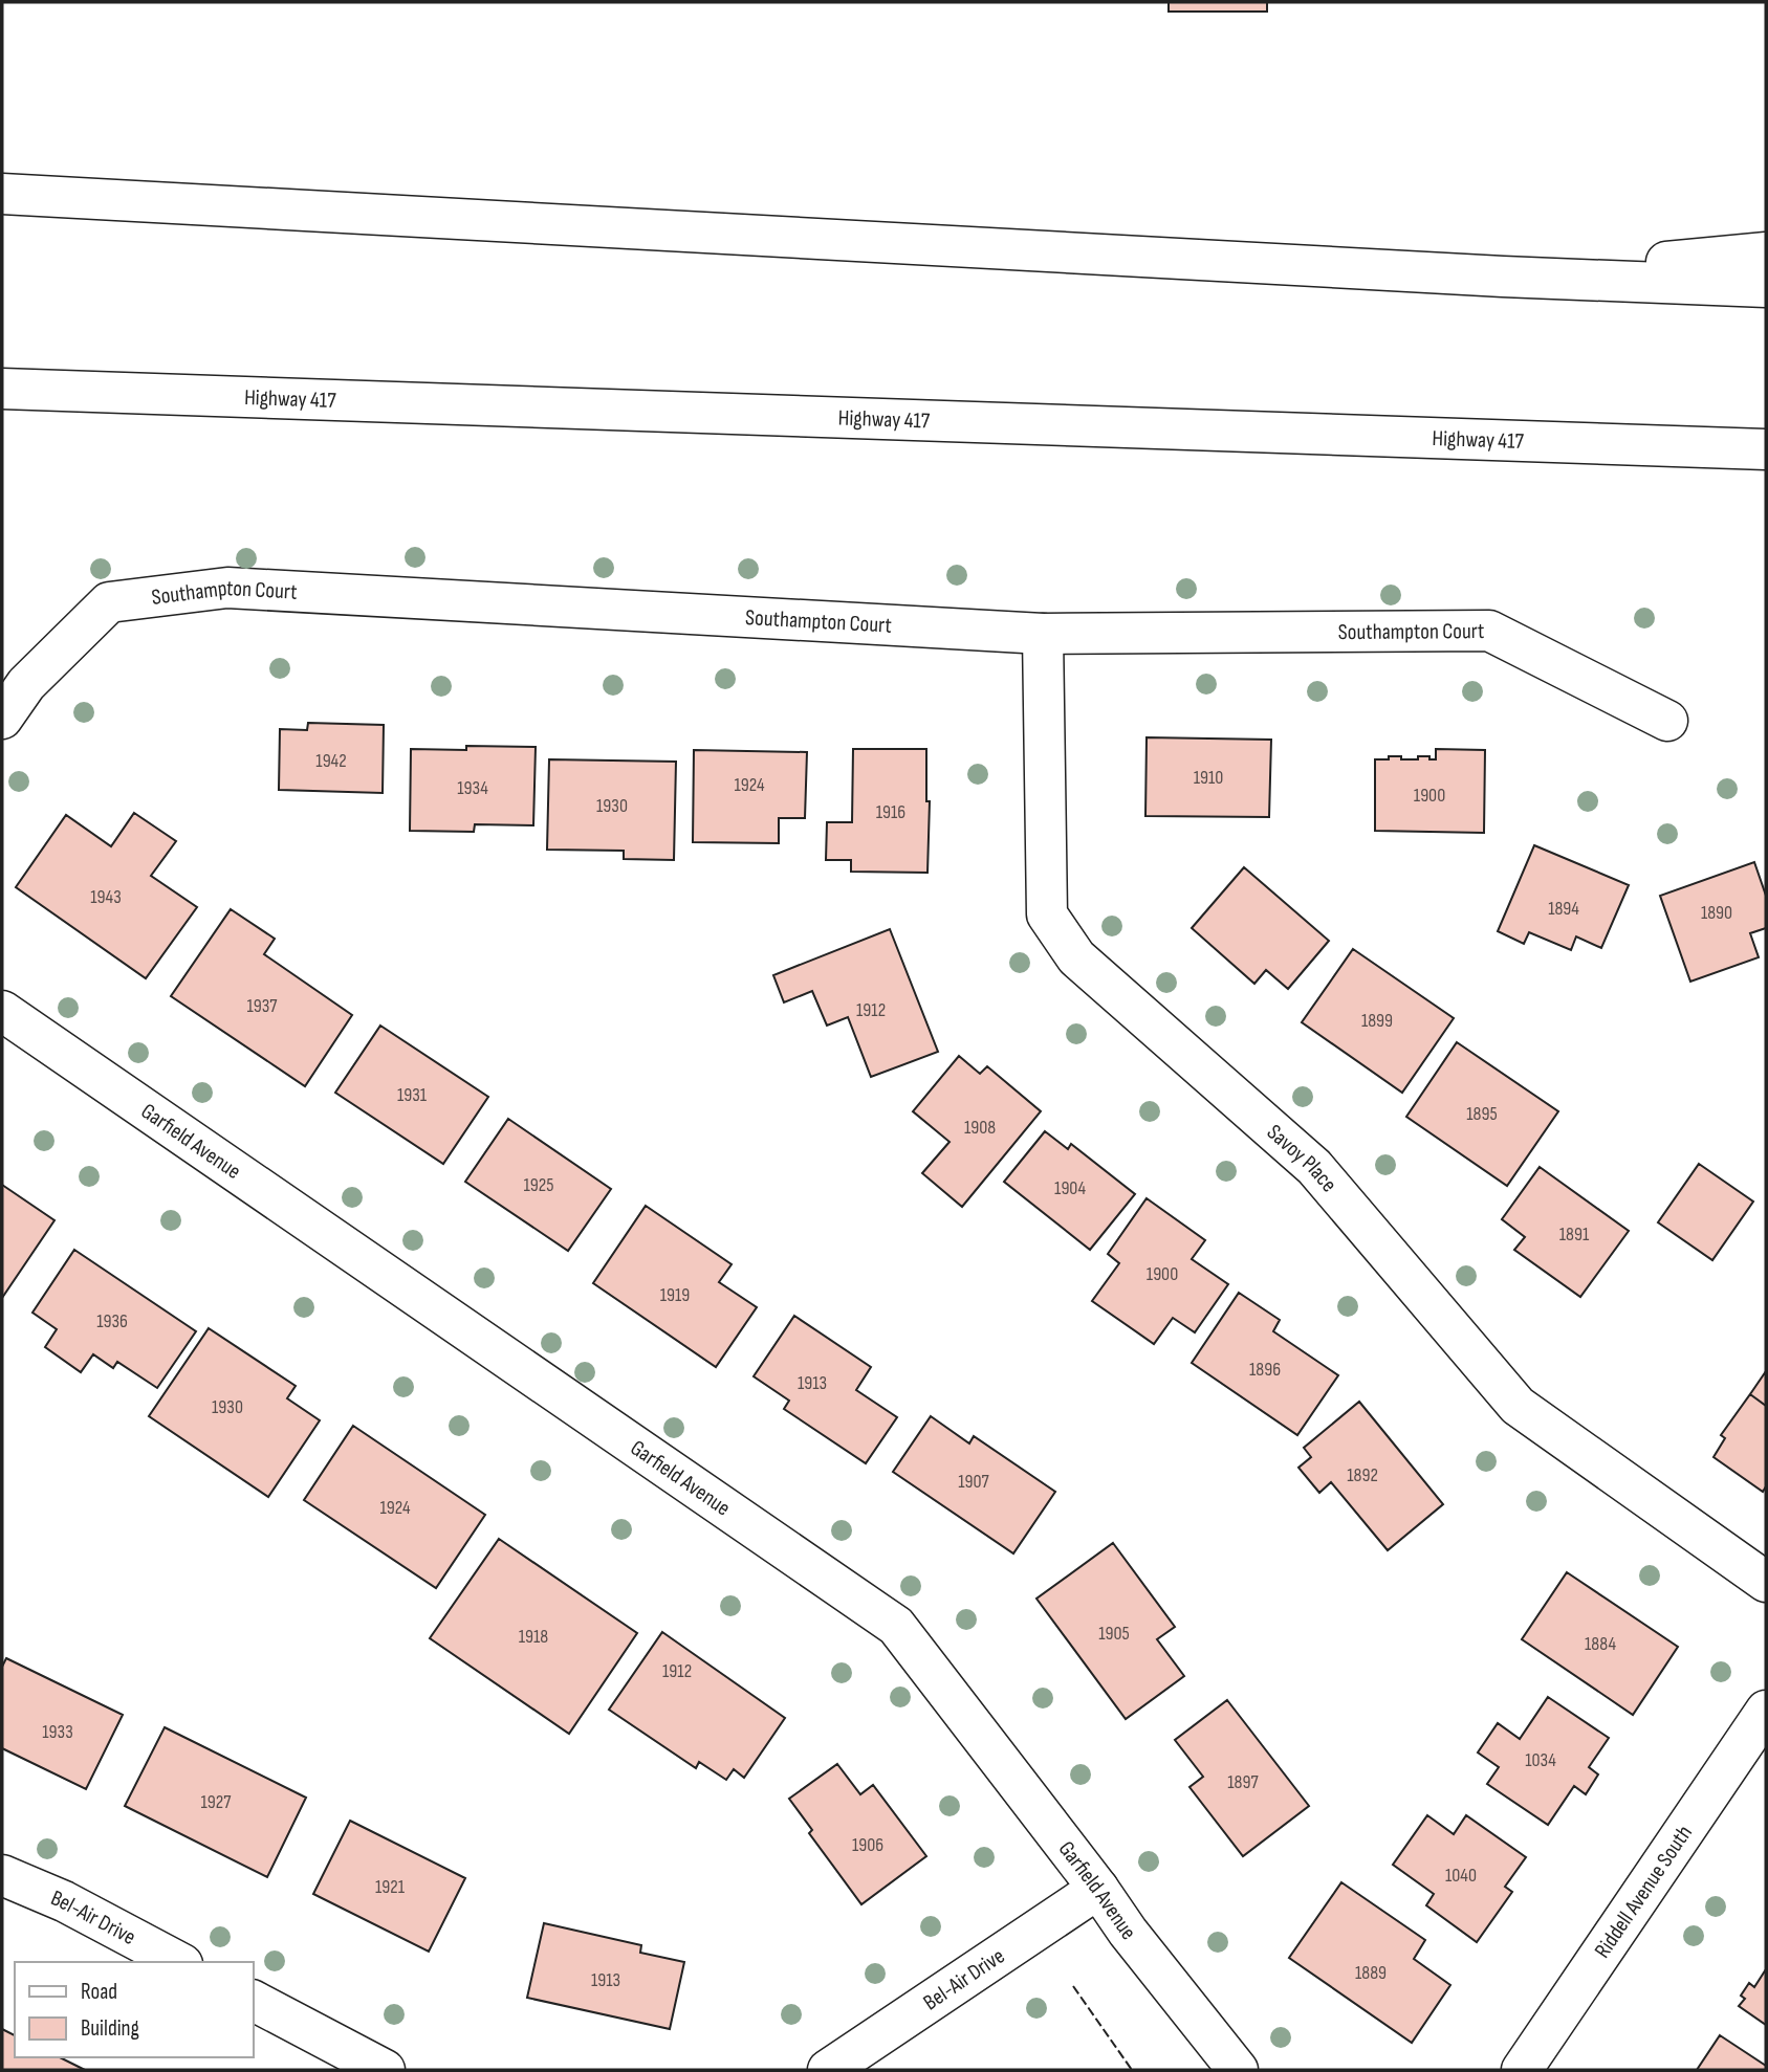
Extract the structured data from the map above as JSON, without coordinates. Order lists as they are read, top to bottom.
{
  "streets": {
    "main road": [
      "Highway 417",
      "Southampton Court",
      "Garfield Avenue",
      "Savoy Place",
      "Riddell Avenue South",
      "Bel-Air Drive"
    ]
  },
  "crossings": [
    ["Southampton Court", "Savoy Place"],
    ["Garfield Avenue", "Bel-Air Drive"]
  ],
  "house_numbers": [
    "1942",
    "1910",
    "1924",
    "1934",
    "1900",
    "1930",
    "1916",
    "1943",
    "1894",
    "1890",
    "1937",
    "1912",
    "1899",
    "1931",
    "1895",
    "1908",
    "1925",
    "1904",
    "1891",
    "1900",
    "1919",
    "1936",
    "1896",
    "1913",
    "1930",
    "1892",
    "1907",
    "1924",
    "1905",
    "1918",
    "1884",
    "1912",
    "1933",
    "1034",
    "1897",
    "1927",
    "1906",
    "1040",
    "1921",
    "1889",
    "1913"
  ],
  "legend": ["Road", "Building"]
}
